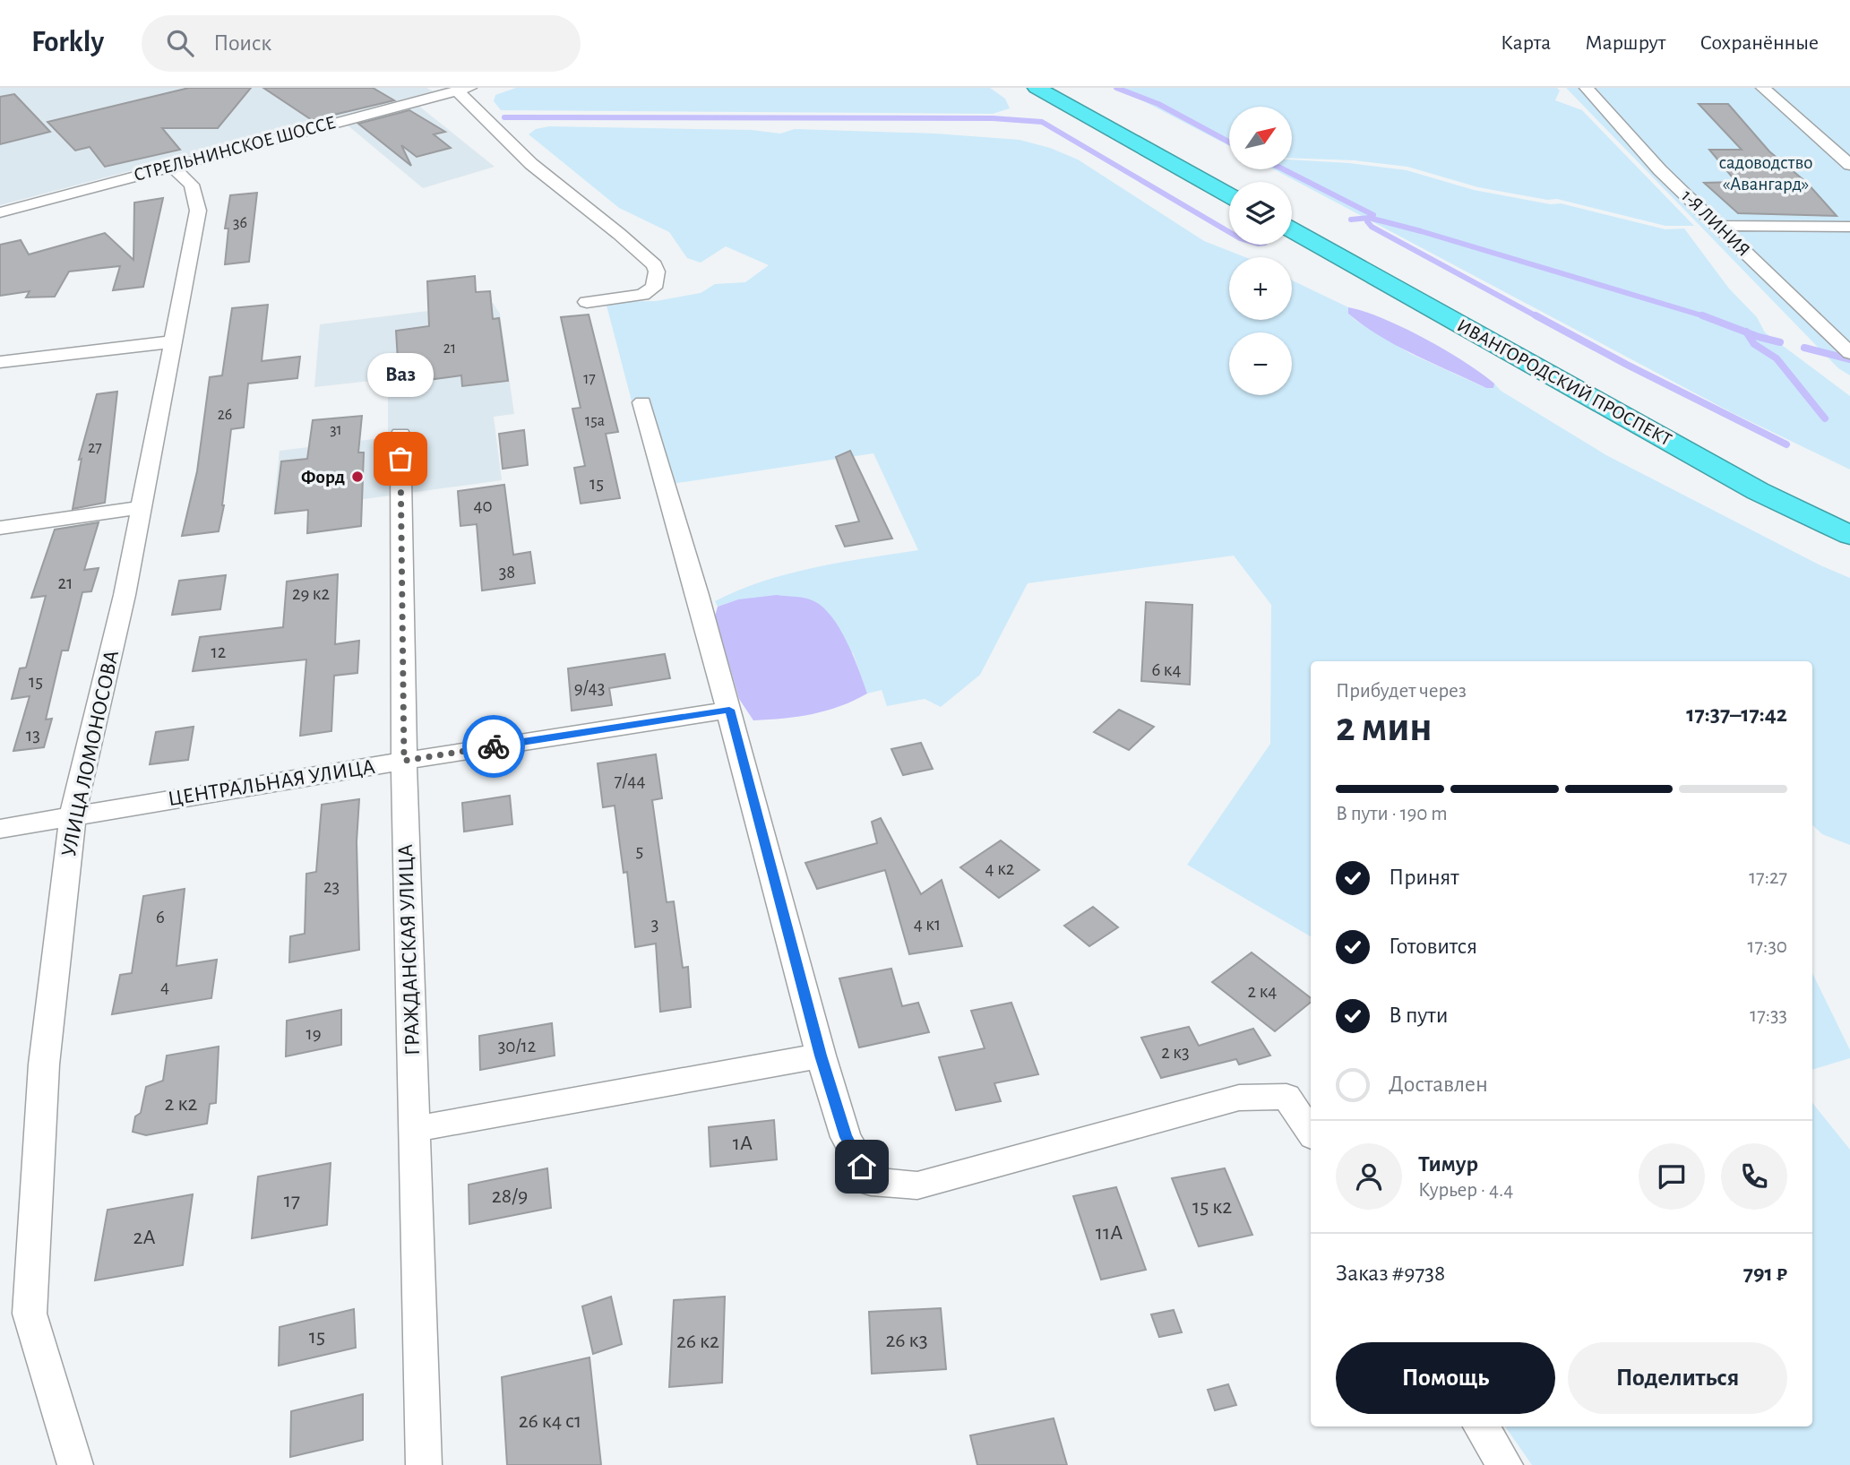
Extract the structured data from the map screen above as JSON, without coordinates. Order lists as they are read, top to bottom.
{
  "streets": {
    "highway": ["ИВАНГОРОДСКИЙ ПРОСПЕКТ"],
    "street": [
      "СТРЕЛЬНИНСКОЕ ШОССЕ",
      "1-Я ЛИНИЯ",
      "УЛИЦА ЛОМОНОСОВА",
      "ЦЕНТРАЛЬНАЯ УЛИЦА",
      "ГРАЖДАНСКАЯ УЛИЦА"
    ]
  },
  "crossings": [
    ["СТРЕЛЬНИНСКОЕ ШОССЕ", "УЛИЦА ЛОМОНОСОВА"],
    ["УЛИЦА ЛОМОНОСОВА", "ЦЕНТРАЛЬНАЯ УЛИЦА"],
    ["ЦЕНТРАЛЬНАЯ УЛИЦА", "ГРАЖДАНСКАЯ УЛИЦА"]
  ],
  "parks": ["садоводство «Авангард»"],
  "places": ["Ваз", "Форд"],
  "house_numbers": [
    "36",
    "21",
    "17",
    "26",
    "15а",
    "31",
    "27",
    "15",
    "40",
    "38",
    "21",
    "29 к2",
    "12",
    "6 к4",
    "15",
    "9/43",
    "13",
    "7/44",
    "5",
    "4 к2",
    "23",
    "6",
    "3",
    "4 к1",
    "4",
    "2 к4",
    "19",
    "30/12",
    "2 к3",
    "2 к2",
    "1А",
    "28/9",
    "17",
    "15 к2",
    "11А",
    "2А",
    "15",
    "26 к3",
    "26 к2",
    "26 к4 с1"
  ],
  "north": "top right",
  "page": {
    "header": "Forkly",
    "search": "Поиск",
    "nav": ["Карта", "Маршрут", "Сохранённые"],
    "map_buttons": ["+", "−"],
    "bubble": "Ваз",
    "heading": ["2 мин", "Прибудет через", "17:37–17:42"],
    "panel": [
      "Тимур",
      "Курьер · 4.4",
      "Заказ #9738",
      "791 ₽"
    ],
    "bar": "В пути · 190 m",
    "list": [
      ["Принят", "17:27"],
      ["Готовится", "17:30"],
      ["В пути", "17:33"],
      "Доставлен"
    ],
    "buttons": ["Помощь", "Поделиться"]
  }
}
